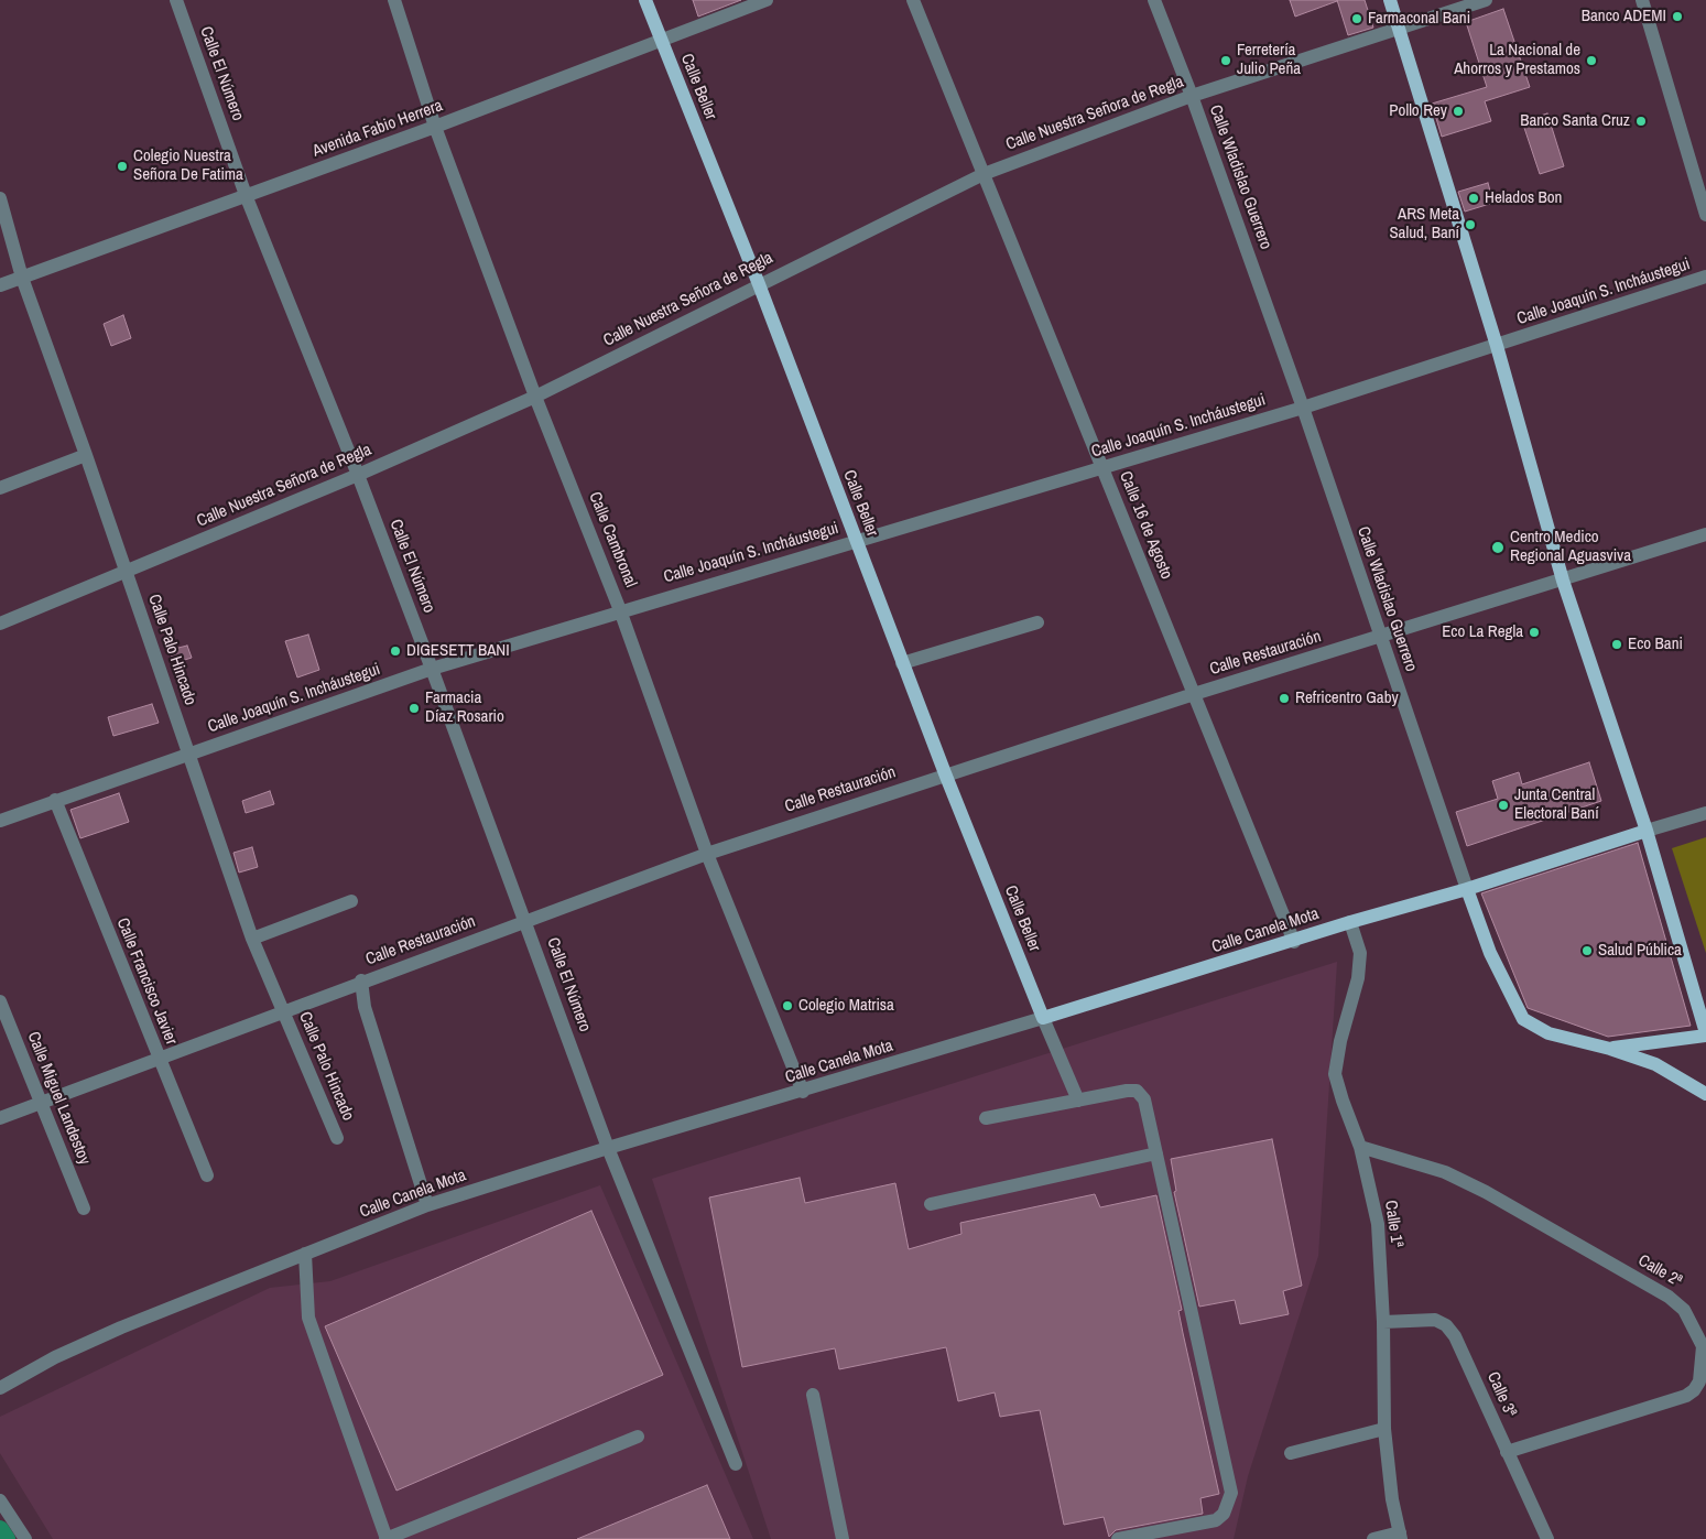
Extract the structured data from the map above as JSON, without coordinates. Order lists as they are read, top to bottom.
{
  "streets": {
    "main road": ["Calle Beller", "Calle Wladislao Guerrero", "Calle Canela Mota"],
    "street": [
      "Calle El Número",
      "Calle Nuestra Señora de Regla",
      "Avenida Fabio Herrera",
      "Calle Joaquín S. Incháustegui",
      "Calle 16 de Agosto",
      "Calle Cambronal",
      "Calle Palo Hincado",
      "Calle Restauración",
      "Calle Francisco Javier",
      "Calle Miguel Landestoy",
      "Calle 1ª",
      "Calle 2ª",
      "Calle 3ª"
    ]
  },
  "crossings": [
    ["Calle El Número", "Calle Nuestra Señora de Regla"],
    ["Calle El Número", "Avenida Fabio Herrera"],
    ["Calle El Número", "Calle Joaquín S. Incháustegui"],
    ["Calle El Número", "Calle Restauración"],
    ["Calle El Número", "Calle Canela Mota"],
    ["Calle Beller", "Calle Nuestra Señora de Regla"],
    ["Calle Beller", "Avenida Fabio Herrera"],
    ["Calle Beller", "Calle Joaquín S. Incháustegui"],
    ["Calle Beller", "Calle Restauración"],
    ["Calle Beller", "Calle Canela Mota"],
    ["Calle Nuestra Señora de Regla", "Calle Wladislao Guerrero"],
    ["Calle Nuestra Señora de Regla", "Calle 16 de Agosto"],
    ["Calle Nuestra Señora de Regla", "Calle Cambronal"],
    ["Calle Nuestra Señora de Regla", "Calle Palo Hincado"],
    ["Avenida Fabio Herrera", "Calle Cambronal"],
    ["Avenida Fabio Herrera", "Calle Palo Hincado"],
    ["Calle Wladislao Guerrero", "Calle Joaquín S. Incháustegui"],
    ["Calle Wladislao Guerrero", "Calle Restauración"],
    ["Calle Wladislao Guerrero", "Calle Canela Mota"],
    ["Calle Joaquín S. Incháustegui", "Calle 16 de Agosto"],
    ["Calle Joaquín S. Incháustegui", "Calle Cambronal"],
    ["Calle Joaquín S. Incháustegui", "Calle Palo Hincado"],
    ["Calle Joaquín S. Incháustegui", "Calle Francisco Javier"],
    ["Calle 16 de Agosto", "Calle Restauración"],
    ["Calle 16 de Agosto", "Calle Canela Mota"],
    ["Calle Cambronal", "Calle Restauración"],
    ["Calle Cambronal", "Calle Canela Mota"],
    ["Calle Palo Hincado", "Calle Restauración"],
    ["Calle Restauración", "Calle Francisco Javier"],
    ["Calle Restauración", "Calle Miguel Landestoy"],
    ["Calle Canela Mota", "Calle 1ª"],
    ["Calle 1ª", "Calle 2ª"],
    ["Calle 1ª", "Calle 3ª"],
    ["Calle 2ª", "Calle 3ª"]
  ],
  "places": [
    "Banco ADEMI",
    "Farmaconal Bani",
    "Ferretería Julio Peña",
    "La Nacional de Ahorros y Prestamos",
    "Pollo Rey",
    "Banco Santa Cruz",
    "Colegio Nuestra Señora De Fatima",
    "Helados Bon",
    "ARS Meta Salud, Baní",
    "Centro Medico Regional Aguasviva",
    "Eco La Regla",
    "Eco Bani",
    "DIGESETT BANI",
    "Refricentro Gaby",
    "Farmacia Díaz Rosario",
    "Junta Central Electoral Baní",
    "Salud Pública",
    "Colegio Matrisa"
  ]
}
